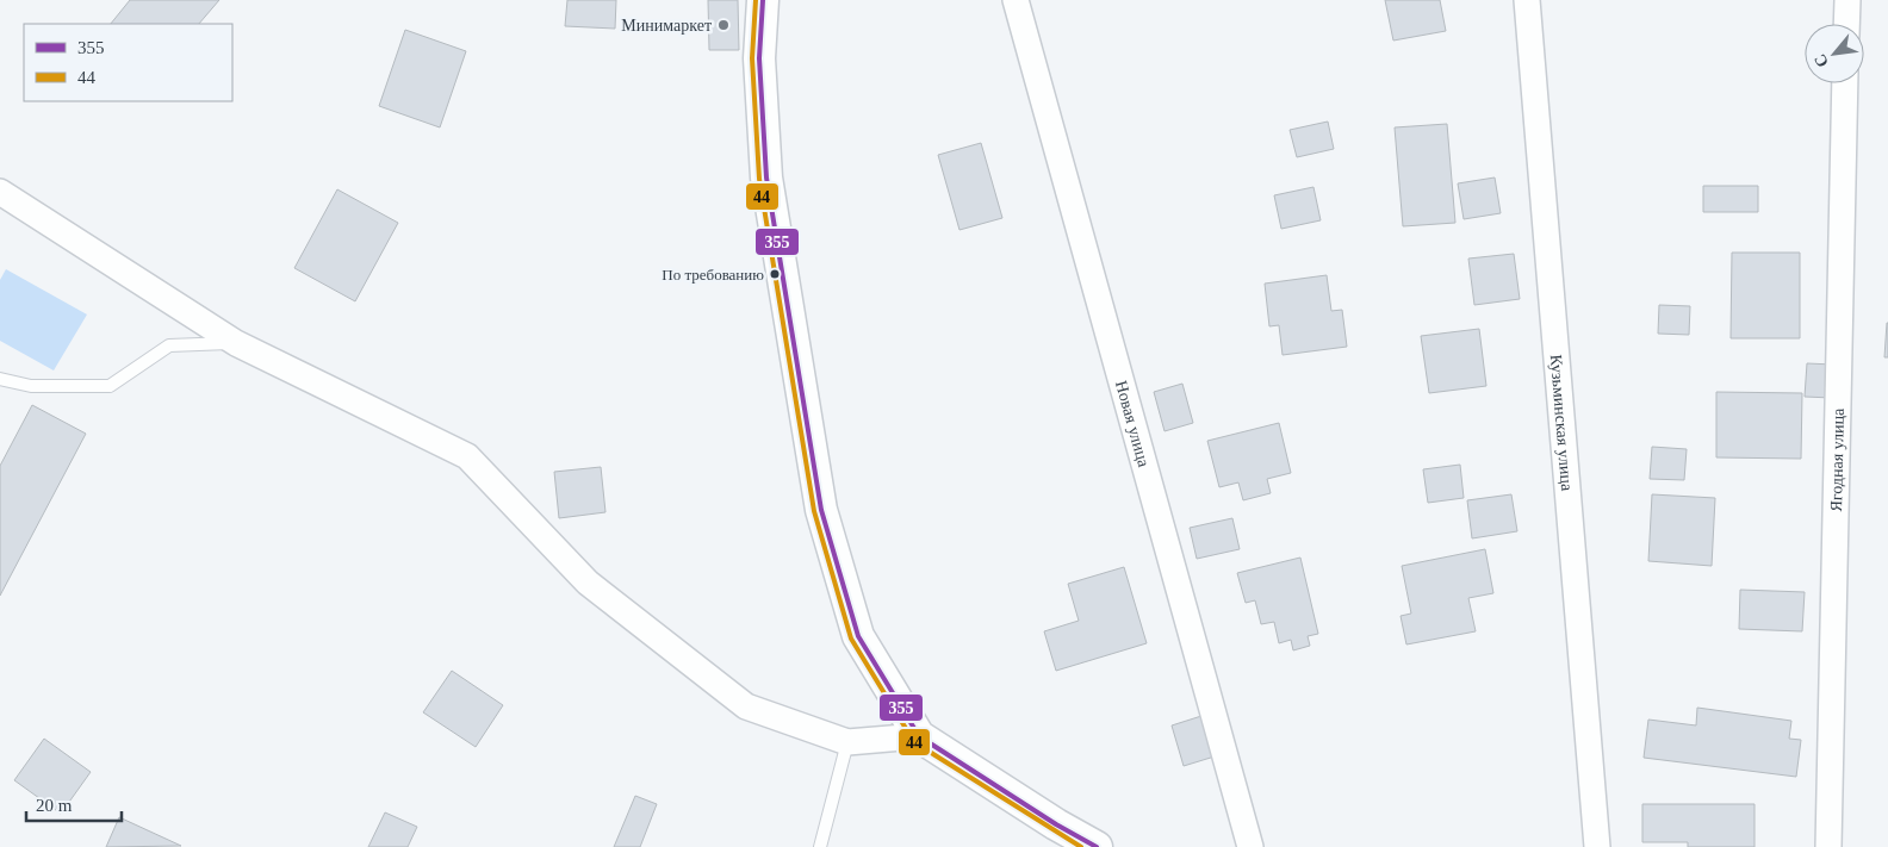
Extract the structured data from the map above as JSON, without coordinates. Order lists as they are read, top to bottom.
{
  "streets": {
    "street": ["Новая улица", "Кузьминская улица", "Ягодная улица"]
  },
  "places": ["Минимаркет", "По требованию"],
  "lines": ["transit line 355", "transit line 44"],
  "legend": ["355", "44"],
  "scale_bar": "20 m",
  "north": "bottom left"
}
